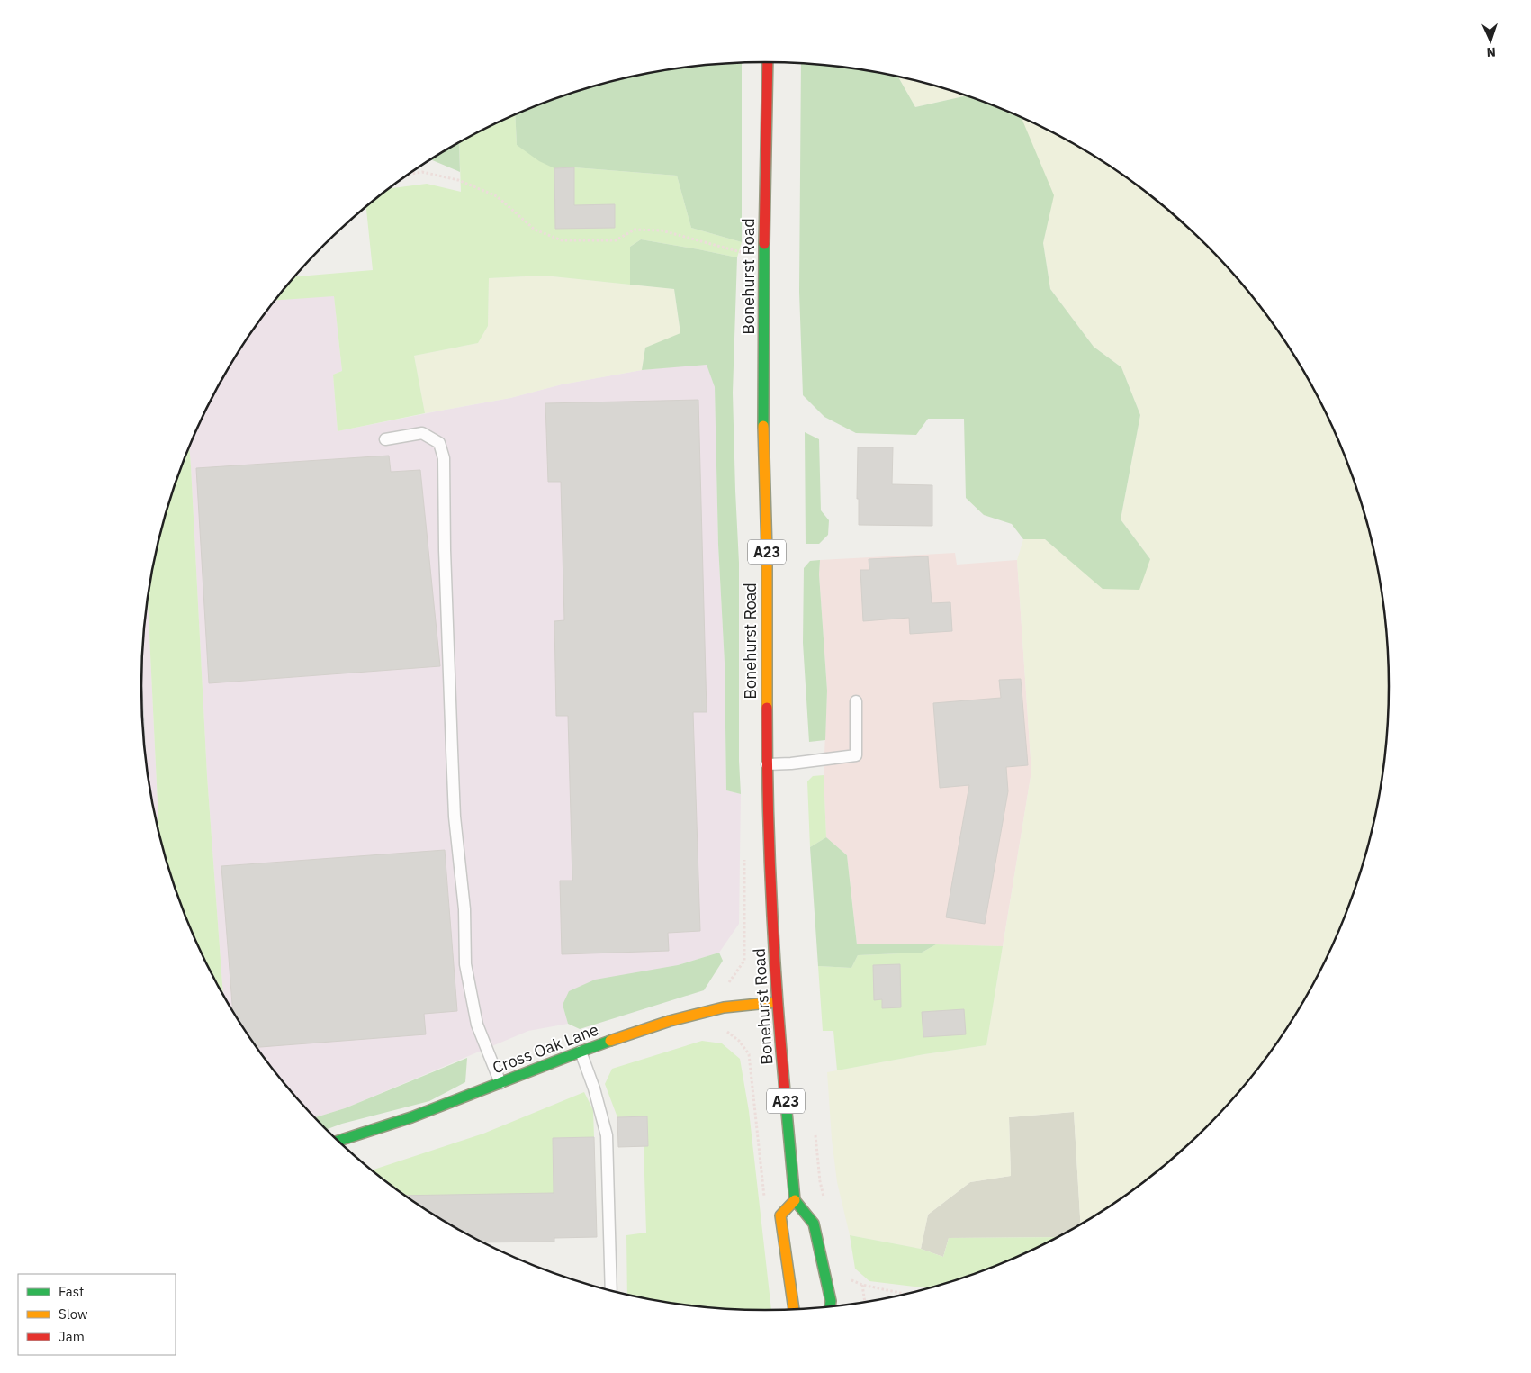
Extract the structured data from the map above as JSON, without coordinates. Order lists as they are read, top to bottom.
{
  "streets": {
    "main road": ["Bonehurst Road", "A23", "Cross Oak Lane"]
  },
  "crossings": [
    ["Bonehurst Road", "Cross Oak Lane"]
  ],
  "legend": ["Fast", "Slow", "Jam"],
  "north": "bottom"
}
